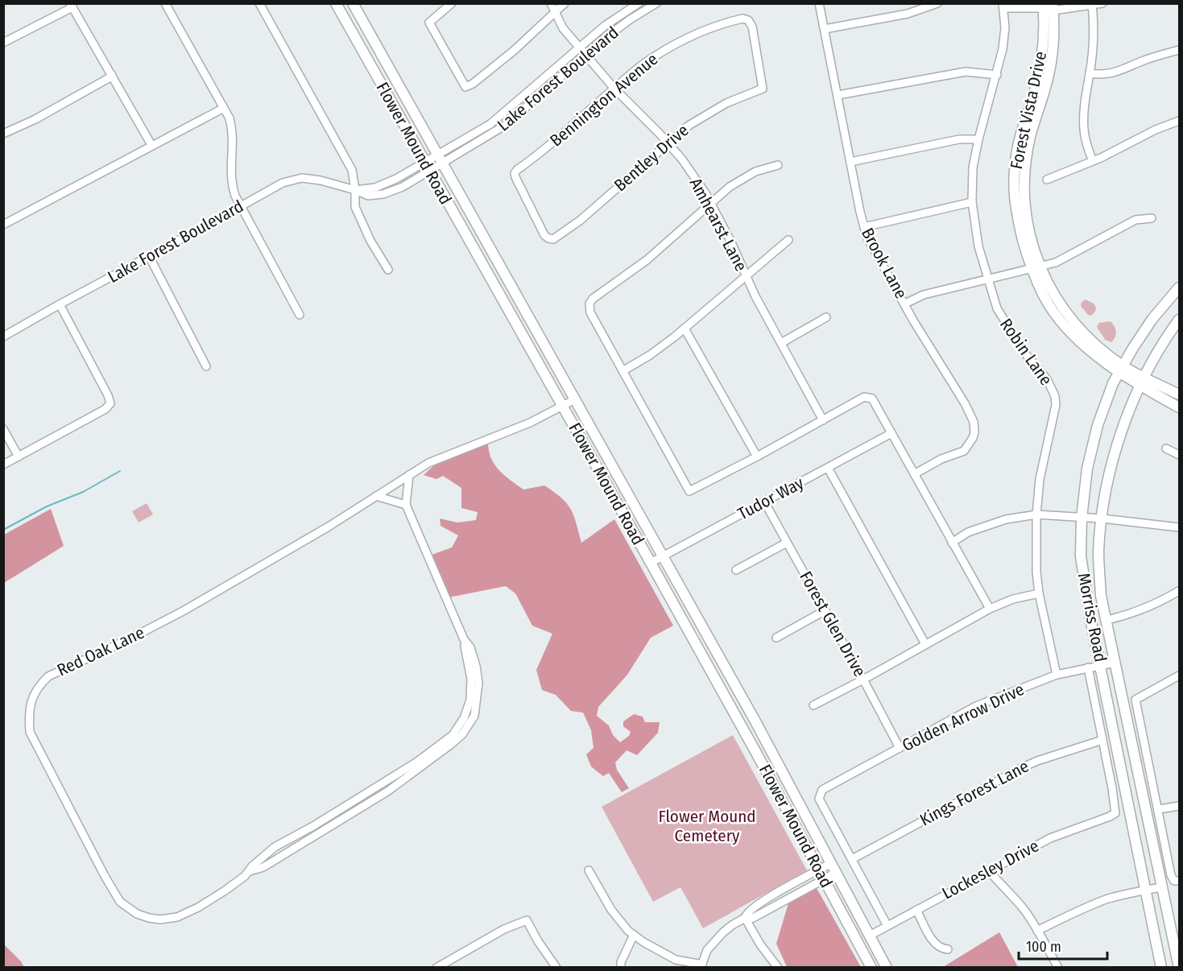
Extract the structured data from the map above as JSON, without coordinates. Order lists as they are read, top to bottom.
{
  "streets": {
    "main road": ["Forest Vista Drive", "Flower Mound Road", "Morriss Road"],
    "street": [
      "Lake Forest Boulevard",
      "Bennington Avenue",
      "Bentley Drive",
      "Amhearst Lane",
      "Brook Lane",
      "Robin Lane",
      "Tudor Way",
      "Forest Glen Drive",
      "Red Oak Lane",
      "Golden Arrow Drive",
      "Kings Forest Lane",
      "Lockesley Drive"
    ]
  },
  "crossings": [
    ["Lake Forest Boulevard", "Flower Mound Road"],
    ["Lake Forest Boulevard", "Amhearst Lane"],
    ["Bennington Avenue", "Bentley Drive"],
    ["Bennington Avenue", "Amhearst Lane"],
    ["Forest Vista Drive", "Morriss Road"],
    ["Flower Mound Road", "Tudor Way"],
    ["Flower Mound Road", "Red Oak Lane"],
    ["Flower Mound Road", "Lockesley Drive"],
    ["Bentley Drive", "Amhearst Lane"],
    ["Robin Lane", "Golden Arrow Drive"],
    ["Tudor Way", "Forest Glen Drive"],
    ["Morriss Road", "Golden Arrow Drive"],
    ["Forest Glen Drive", "Golden Arrow Drive"],
    ["Golden Arrow Drive", "Kings Forest Lane"],
    ["Kings Forest Lane", "Lockesley Drive"]
  ],
  "parks": ["Flower Mound Cemetery"],
  "scale_bar": "100 m"
}
